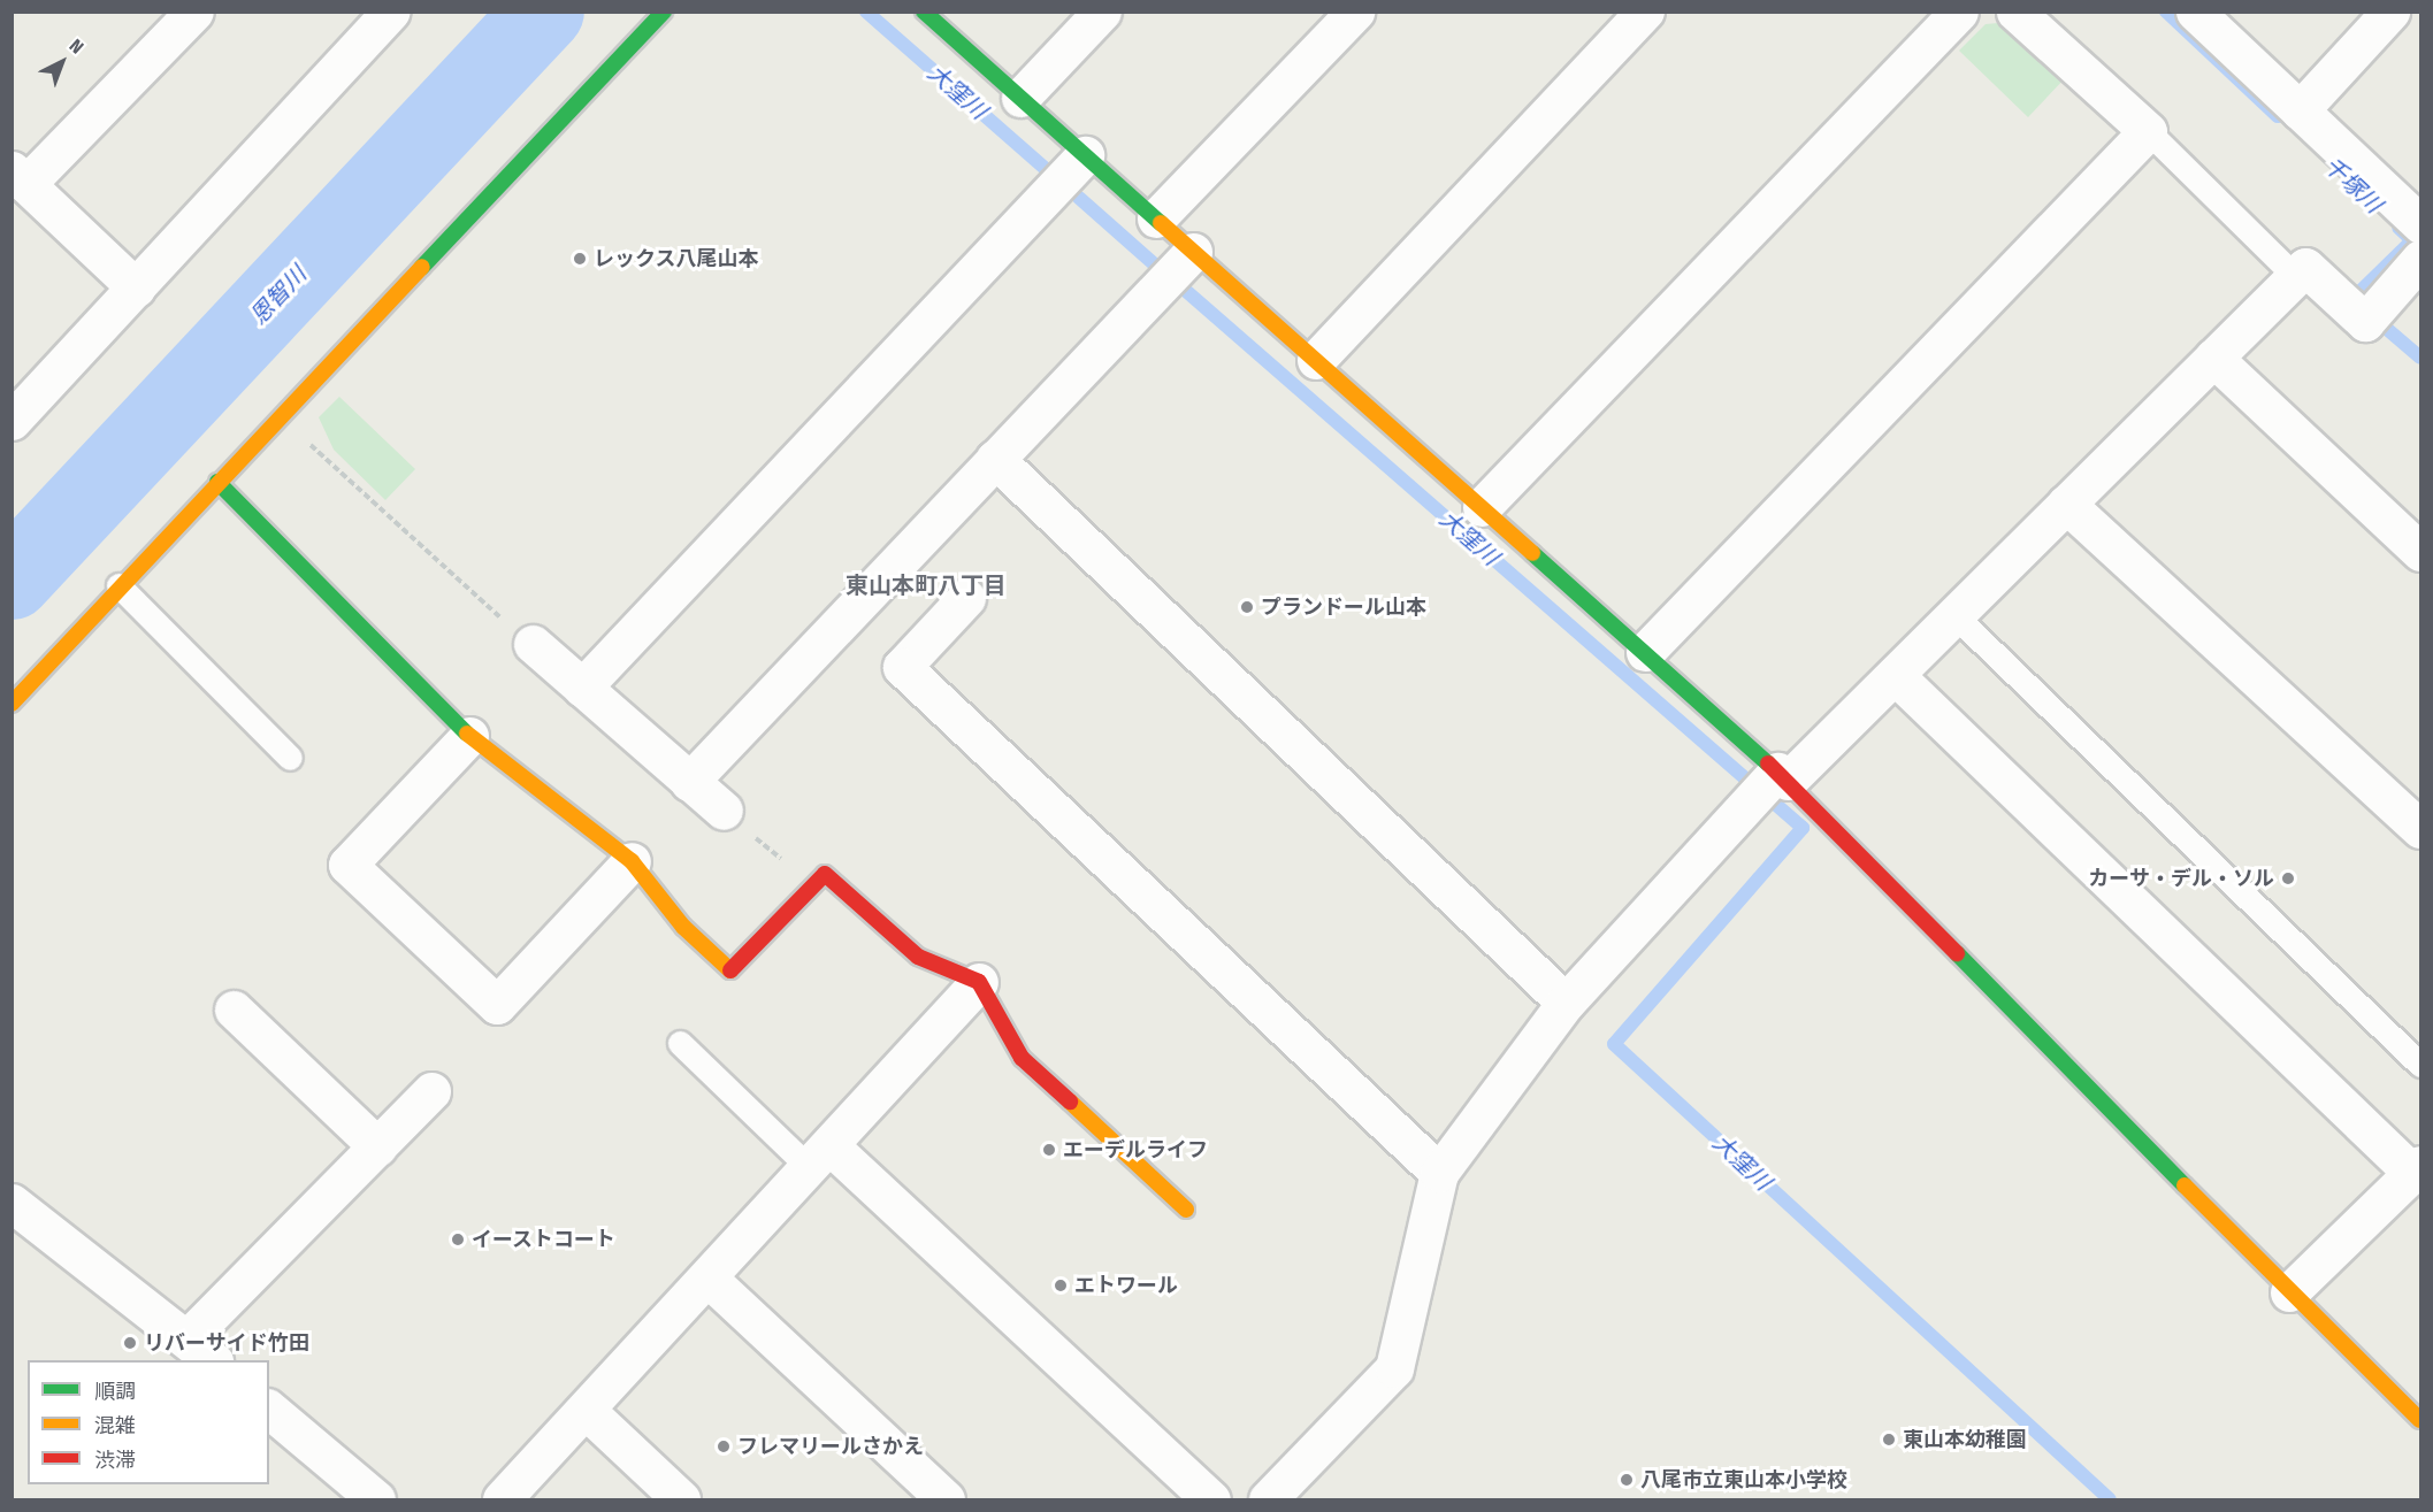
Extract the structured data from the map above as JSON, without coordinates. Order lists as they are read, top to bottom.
{
  "districts": ["東山本町八丁目"],
  "water": ["大窪川", "千塚川", "恩智川"],
  "places": [
    "レックス八尾山本",
    "プランドール山本",
    "カーサ・デル・ソル",
    "エーデルライフ",
    "イーストコート",
    "エトワール",
    "リバーサイド竹田",
    "東山本幼稚園",
    "フレマリールさかえ",
    "八尾市立東山本小学校"
  ],
  "legend": ["順調", "混雑", "渋滞"],
  "north": "top right"
}
